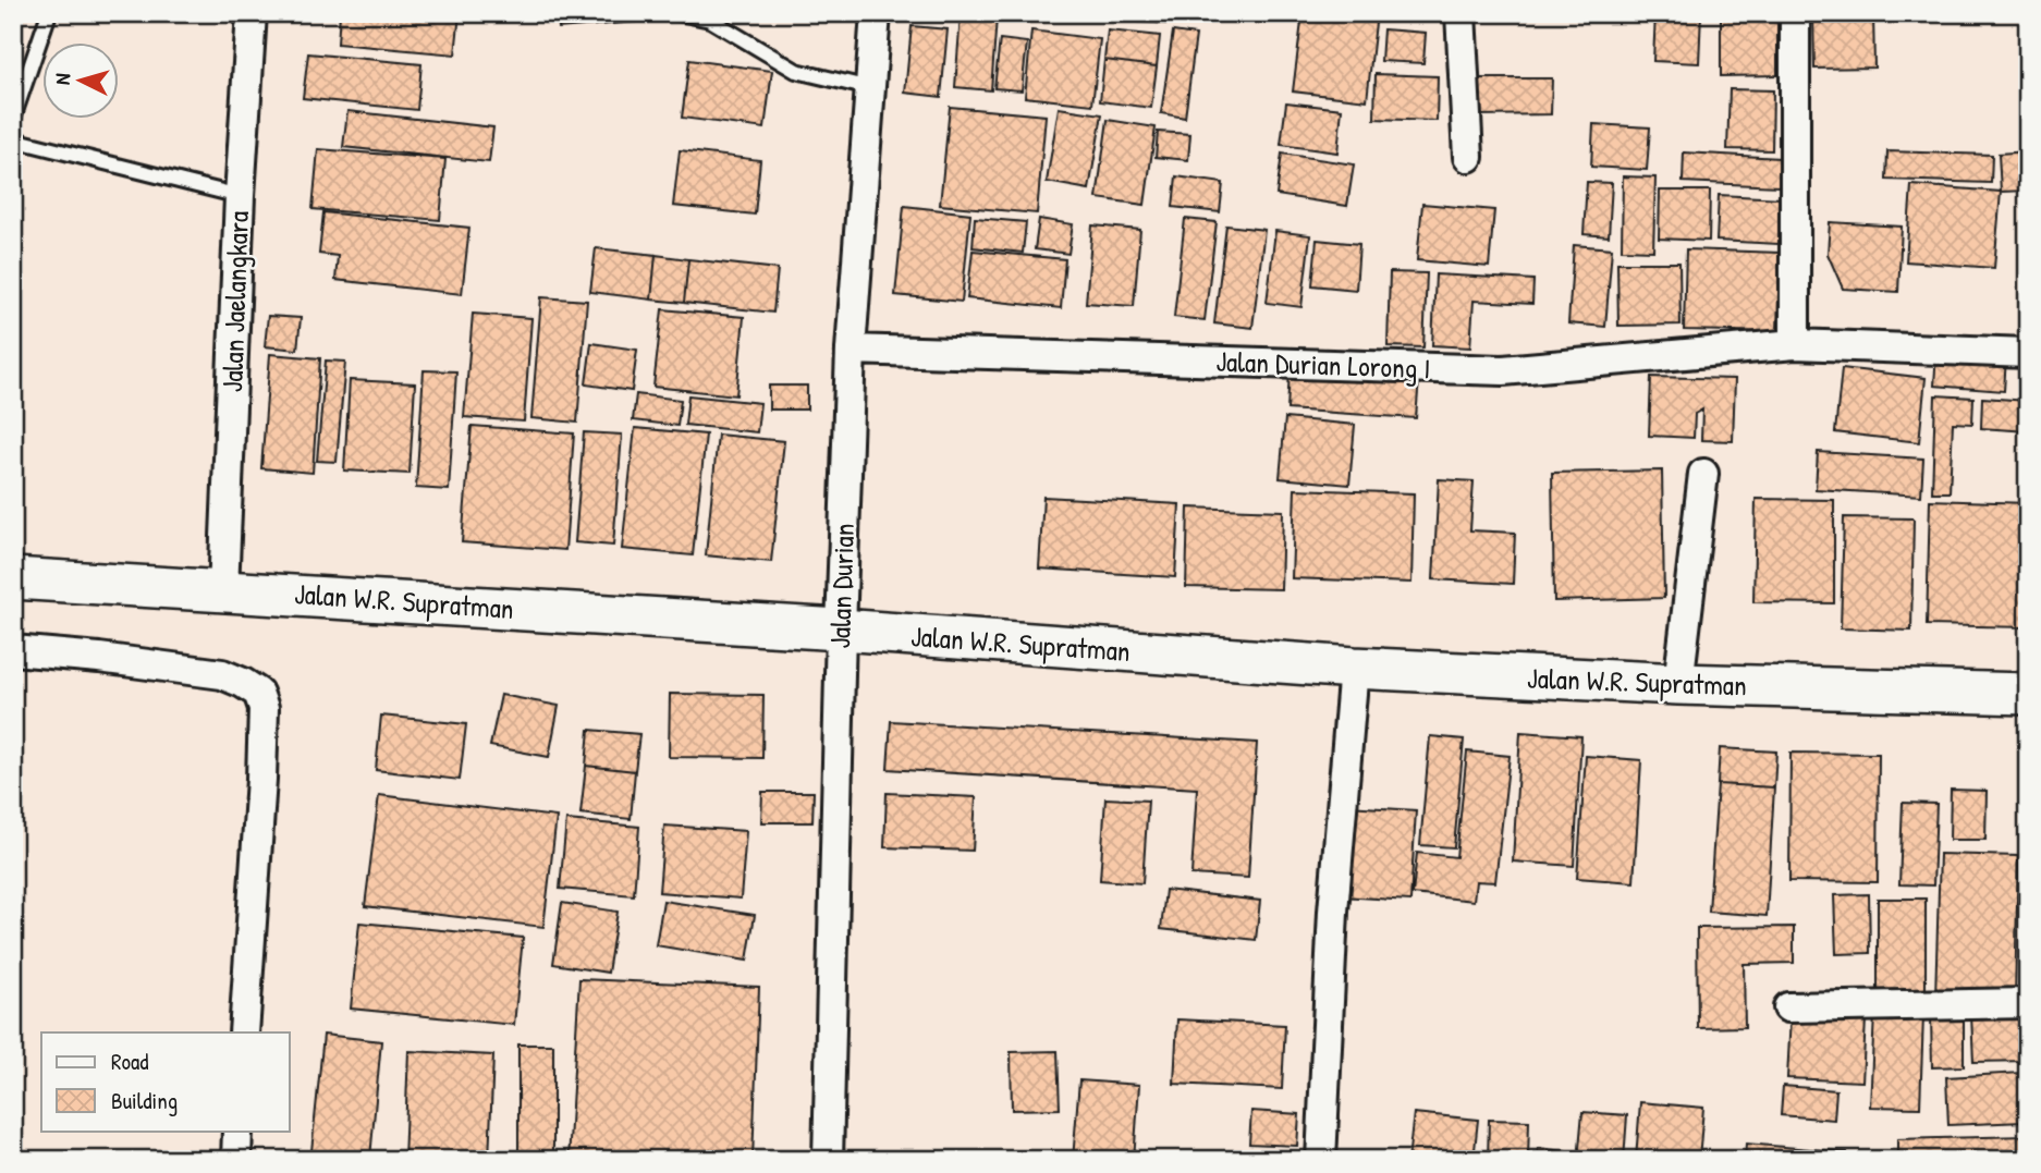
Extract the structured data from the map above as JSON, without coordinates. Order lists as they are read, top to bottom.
{
  "streets": {
    "street": [
      "Jalan Jaelangkara",
      "Jalan Durian Lorong I",
      "Jalan Durian",
      "Jalan W.R. Supratman"
    ]
  },
  "crossings": [
    ["Jalan Jaelangkara", "Jalan W.R. Supratman"],
    ["Jalan Durian Lorong I", "Jalan Durian"],
    ["Jalan Durian", "Jalan W.R. Supratman"]
  ],
  "legend": ["Road", "Building"],
  "north": "left"
}
